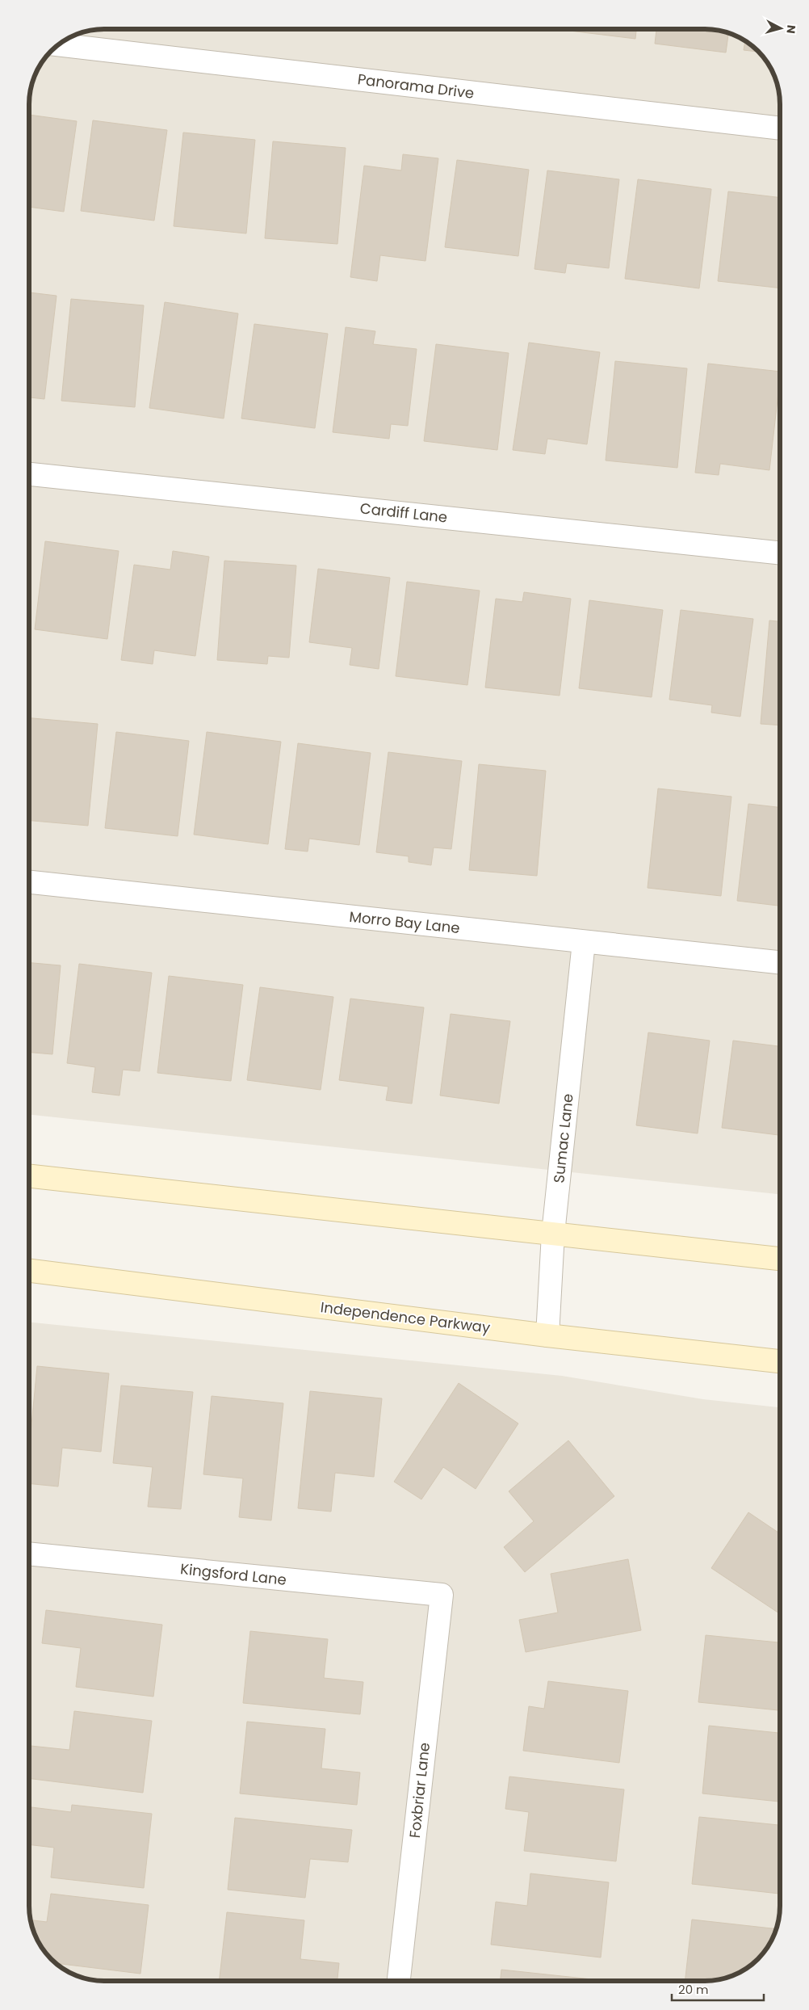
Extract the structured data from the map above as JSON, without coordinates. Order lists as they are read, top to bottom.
{
  "streets": {
    "main road": ["Independence Parkway"],
    "street": [
      "Panorama Drive",
      "Cardiff Lane",
      "Morro Bay Lane",
      "Sumac Lane",
      "Kingsford Lane",
      "Foxbriar Lane"
    ]
  },
  "crossings": [
    ["Morro Bay Lane", "Sumac Lane"],
    ["Sumac Lane", "Independence Parkway"],
    ["Kingsford Lane", "Foxbriar Lane"]
  ],
  "scale_bar": "20 m",
  "north": "right"
}
